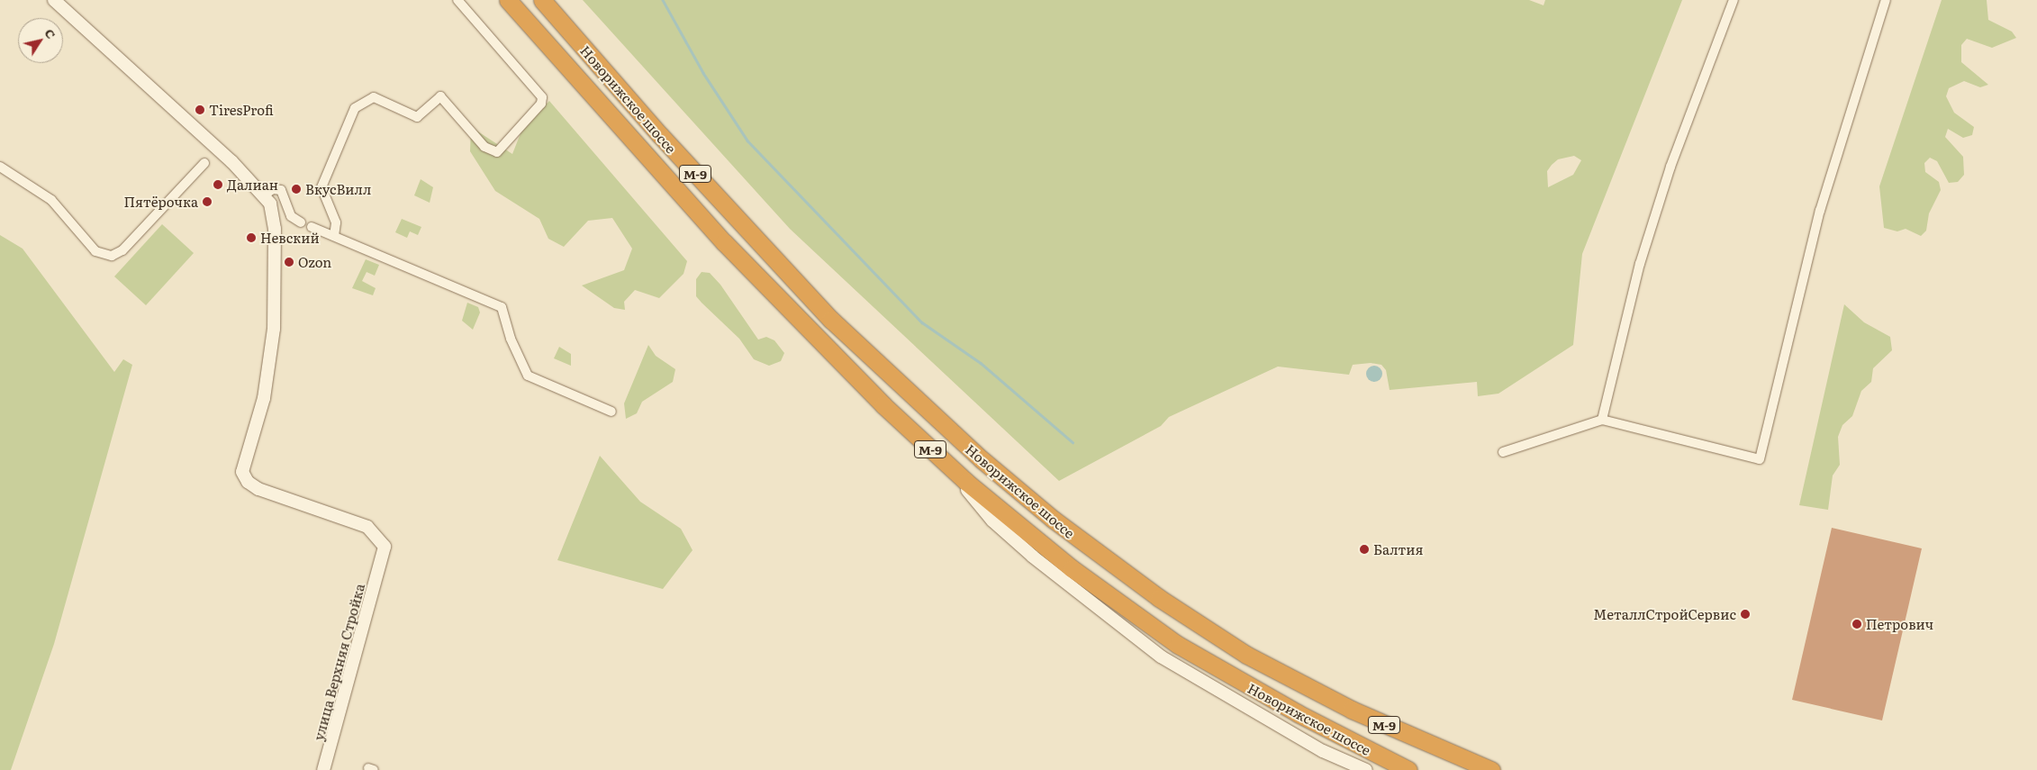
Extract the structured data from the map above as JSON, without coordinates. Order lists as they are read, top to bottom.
{
  "streets": {
    "highway": ["Новорижское шоссе", "М-9"],
    "street": ["улица Верхняя Стройка"]
  },
  "places": [
    "TiresProfi",
    "Далиан",
    "ВкусВилл",
    "Пятёрочка",
    "Невский",
    "Ozon",
    "Балтия",
    "МеталлСтройСервис",
    "Петрович"
  ],
  "north": "top right"
}
